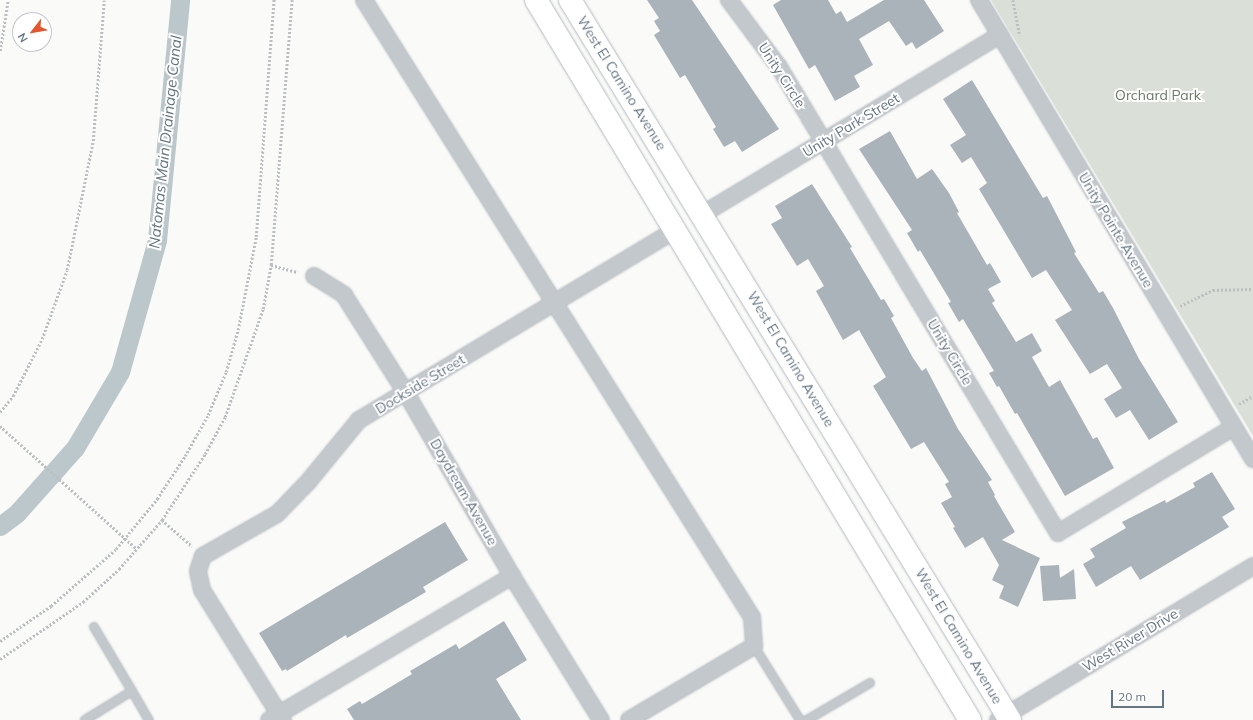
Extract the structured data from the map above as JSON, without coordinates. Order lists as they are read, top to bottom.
{
  "streets": {
    "main road": ["West El Camino Avenue"],
    "street": [
      "Unity Circle",
      "Unity Park Street",
      "Unity Pointe Avenue",
      "Dockside Street",
      "Daydream Avenue",
      "West River Drive"
    ]
  },
  "crossings": [
    ["Unity Circle", "Unity Park Street"],
    ["Unity Circle", "Unity Pointe Avenue"],
    ["West El Camino Avenue", "Unity Park Street"],
    ["West El Camino Avenue", "West River Drive"],
    ["Unity Park Street", "Unity Pointe Avenue"],
    ["Dockside Street", "Daydream Avenue"]
  ],
  "water": ["Natomas Main Drainage Canal"],
  "parks": ["Orchard Park"],
  "scale_bar": "20 m",
  "north": "bottom left"
}
